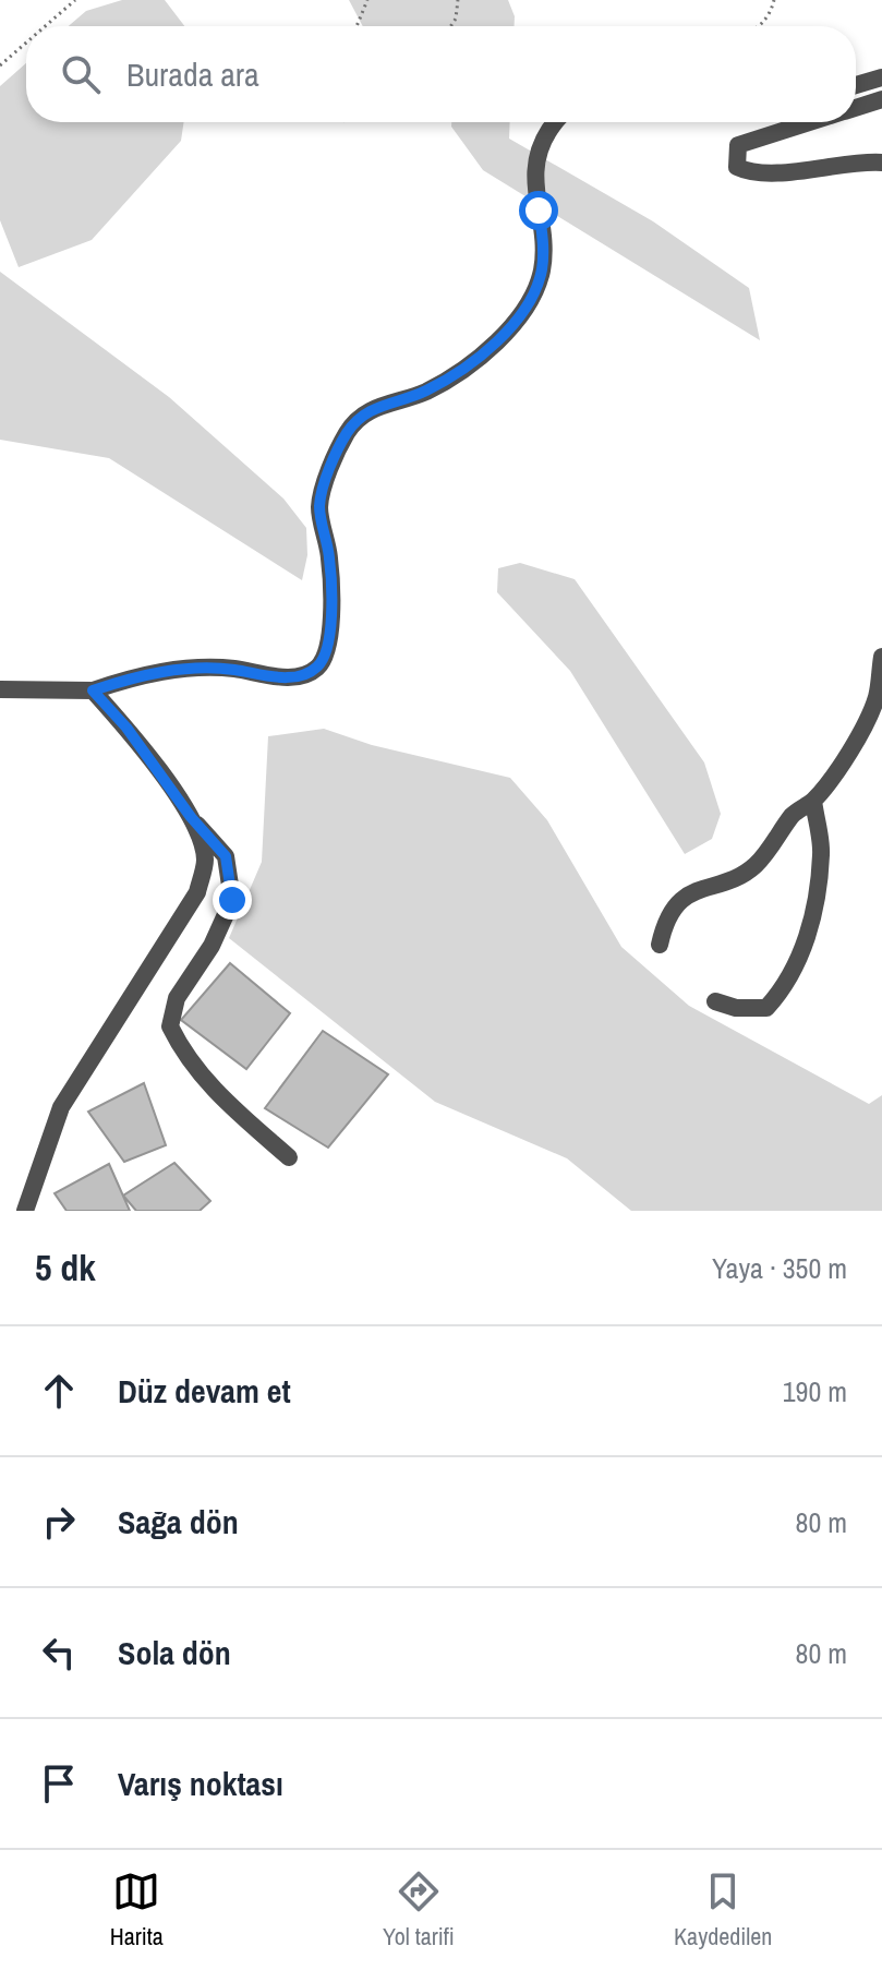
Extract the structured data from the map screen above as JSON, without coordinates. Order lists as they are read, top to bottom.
{
  "page": {
    "search": "Burada ara",
    "heading": ["5 dk", "Yaya · 350 m"],
    "list": [
      ["Düz devam et", "190 m"],
      ["Sağa dön", "80 m"],
      ["Sola dön", "80 m"],
      "Varış noktası"
    ],
    "nav": ["Harita", "Yol tarifi", "Kaydedilen"]
  }
}
